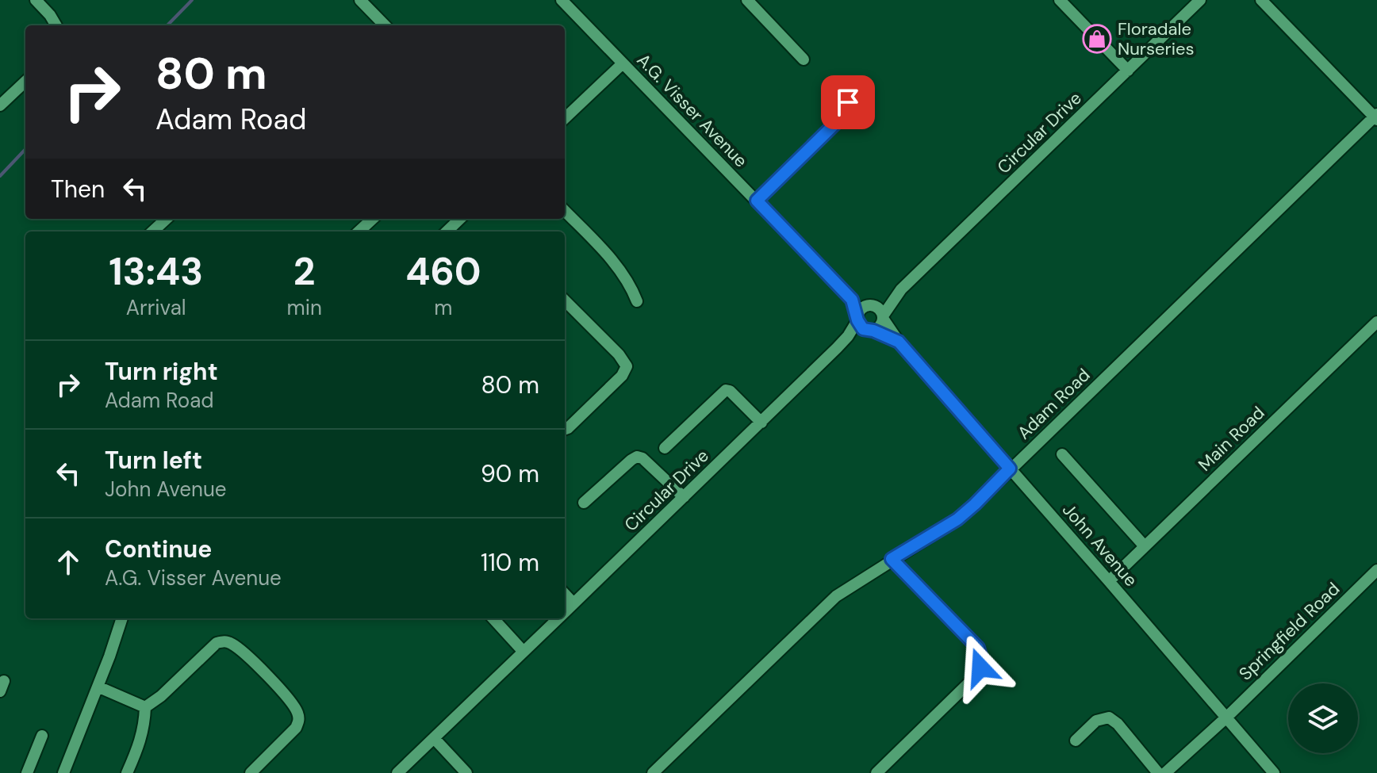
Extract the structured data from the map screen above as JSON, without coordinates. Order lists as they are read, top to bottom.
{
  "streets": {
    "street": [
      "A.G. Visser Avenue",
      "Circular Drive",
      "Adam Road",
      "Main Road",
      "John Avenue",
      "Springfield Road"
    ]
  },
  "crossings": [
    ["A.G. Visser Avenue", "Circular Drive"],
    ["A.G. Visser Avenue", "John Avenue"],
    ["Circular Drive", "John Avenue"],
    ["Adam Road", "John Avenue"],
    ["Main Road", "John Avenue"],
    ["John Avenue", "Springfield Road"]
  ],
  "places": {
    "shop": ["Floradale Nurseries"]
  },
  "page": {
    "turn": ["80 m", "Adam Road"],
    "then": "Then",
    "eta": [
      "13:43",
      "Arrival",
      "2",
      "min",
      "460",
      "m"
    ],
    "list": [
      {
        "name": "Turn right",
        "note": "Adam Road",
        "value": "80 m"
      },
      {
        "name": "Turn left",
        "note": "John Avenue",
        "value": "90 m"
      },
      {
        "name": "Continue",
        "note": "A.G. Visser Avenue",
        "value": "110 m"
      }
    ]
  }
}
